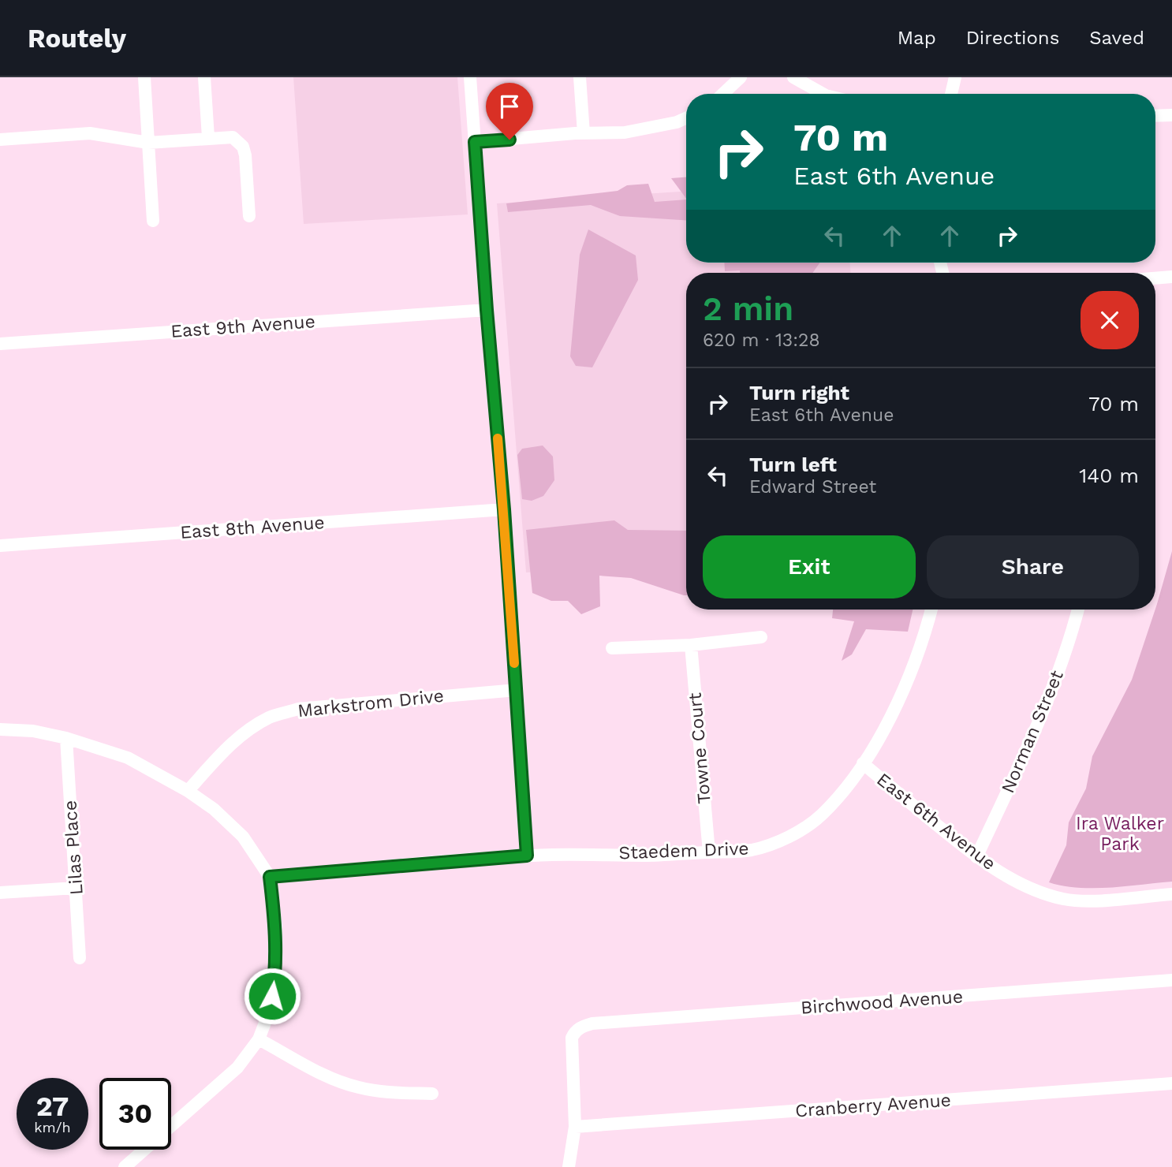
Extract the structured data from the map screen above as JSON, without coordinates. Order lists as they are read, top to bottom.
{
  "streets": {
    "street": [
      "East 9th Avenue",
      "East 8th Avenue",
      "Markstrom Drive",
      "Norman Street",
      "Towne Court",
      "East 6th Avenue",
      "Lilas Place",
      "Staedem Drive",
      "Birchwood Avenue",
      "Cranberry Avenue"
    ]
  },
  "crossings": [
    ["Norman Street", "East 6th Avenue"],
    ["Towne Court", "Staedem Drive"],
    ["East 6th Avenue", "Staedem Drive"],
    ["Birchwood Avenue", "Cranberry Avenue"]
  ],
  "parks": ["Ira Walker Park"],
  "page": {
    "header": "Routely",
    "nav": ["Map", "Directions", "Saved"],
    "turn": ["70 m", "East 6th Avenue"],
    "heading": ["2 min", "620 m · 13:28"],
    "list": [
      {
        "name": "Turn right",
        "note": "East 6th Avenue",
        "value": "70 m"
      },
      {
        "name": "Turn left",
        "note": "Edward Street",
        "value": "140 m"
      }
    ],
    "buttons": ["Exit", "Share"],
    "speed": "27 km/h",
    "limit": "30"
  }
}
